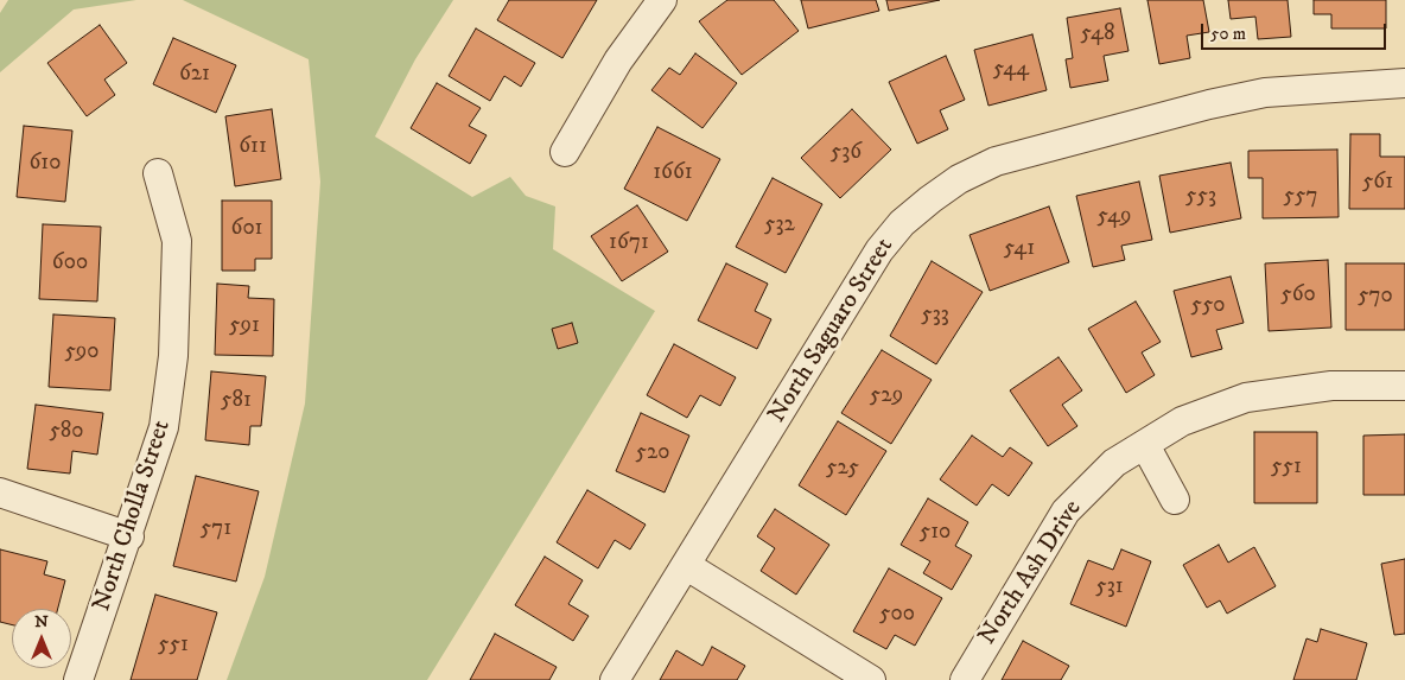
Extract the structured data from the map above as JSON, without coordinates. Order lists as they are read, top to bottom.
{
  "streets": {
    "street": ["North Saguaro Street", "North Cholla Street", "North Ash Drive"]
  },
  "house_numbers": [
    "548",
    "544",
    "621",
    "611",
    "536",
    "610",
    "1661",
    "561",
    "553",
    "557",
    "549",
    "532",
    "601",
    "1671",
    "541",
    "600",
    "560",
    "570",
    "550",
    "533",
    "591",
    "590",
    "529",
    "581",
    "580",
    "520",
    "551",
    "525",
    "571",
    "510",
    "531",
    "500",
    "551"
  ],
  "scale_bar": "50 m",
  "north": "top"
}
